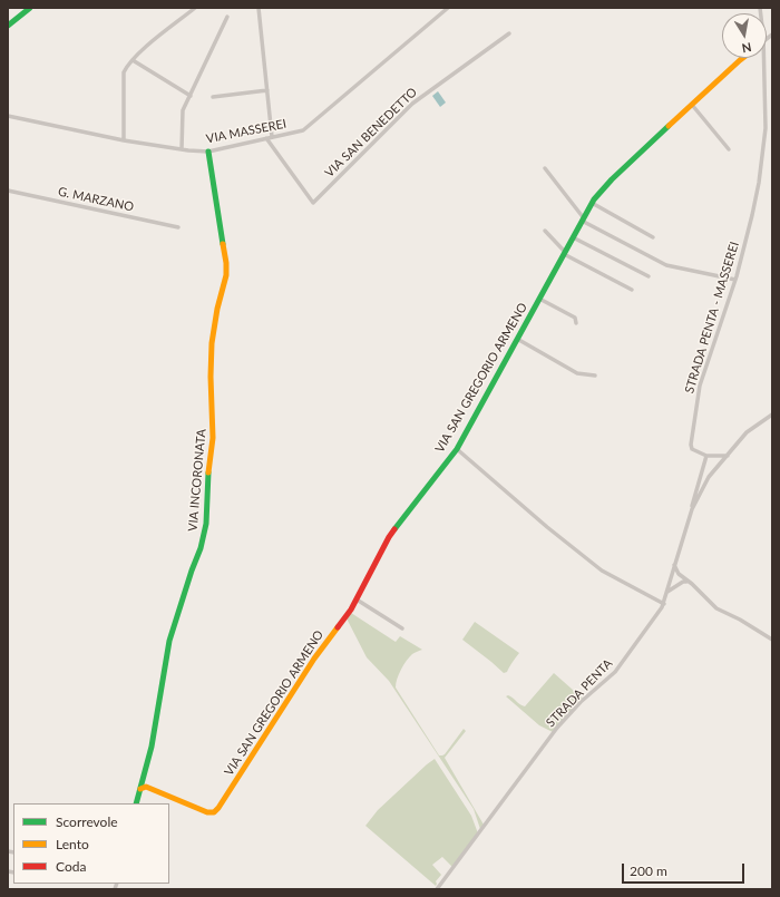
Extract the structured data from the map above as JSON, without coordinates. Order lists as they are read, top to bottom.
{
  "streets": {
    "street": [
      "VIA MASSEREI",
      "VIA SAN BENEDETTO",
      "G. MARZANO",
      "STRADA PENTA - MASSEREI",
      "VIA SAN GREGORIO ARMENO",
      "VIA INCORONATA",
      "STRADA PENTA"
    ]
  },
  "crossings": [
    ["VIA MASSEREI", "VIA SAN BENEDETTO"],
    ["VIA MASSEREI", "VIA INCORONATA"],
    ["VIA SAN GREGORIO ARMENO", "VIA INCORONATA"]
  ],
  "legend": ["Scorrevole", "Lento", "Coda"],
  "scale_bar": "200 m",
  "north": "bottom"
}
